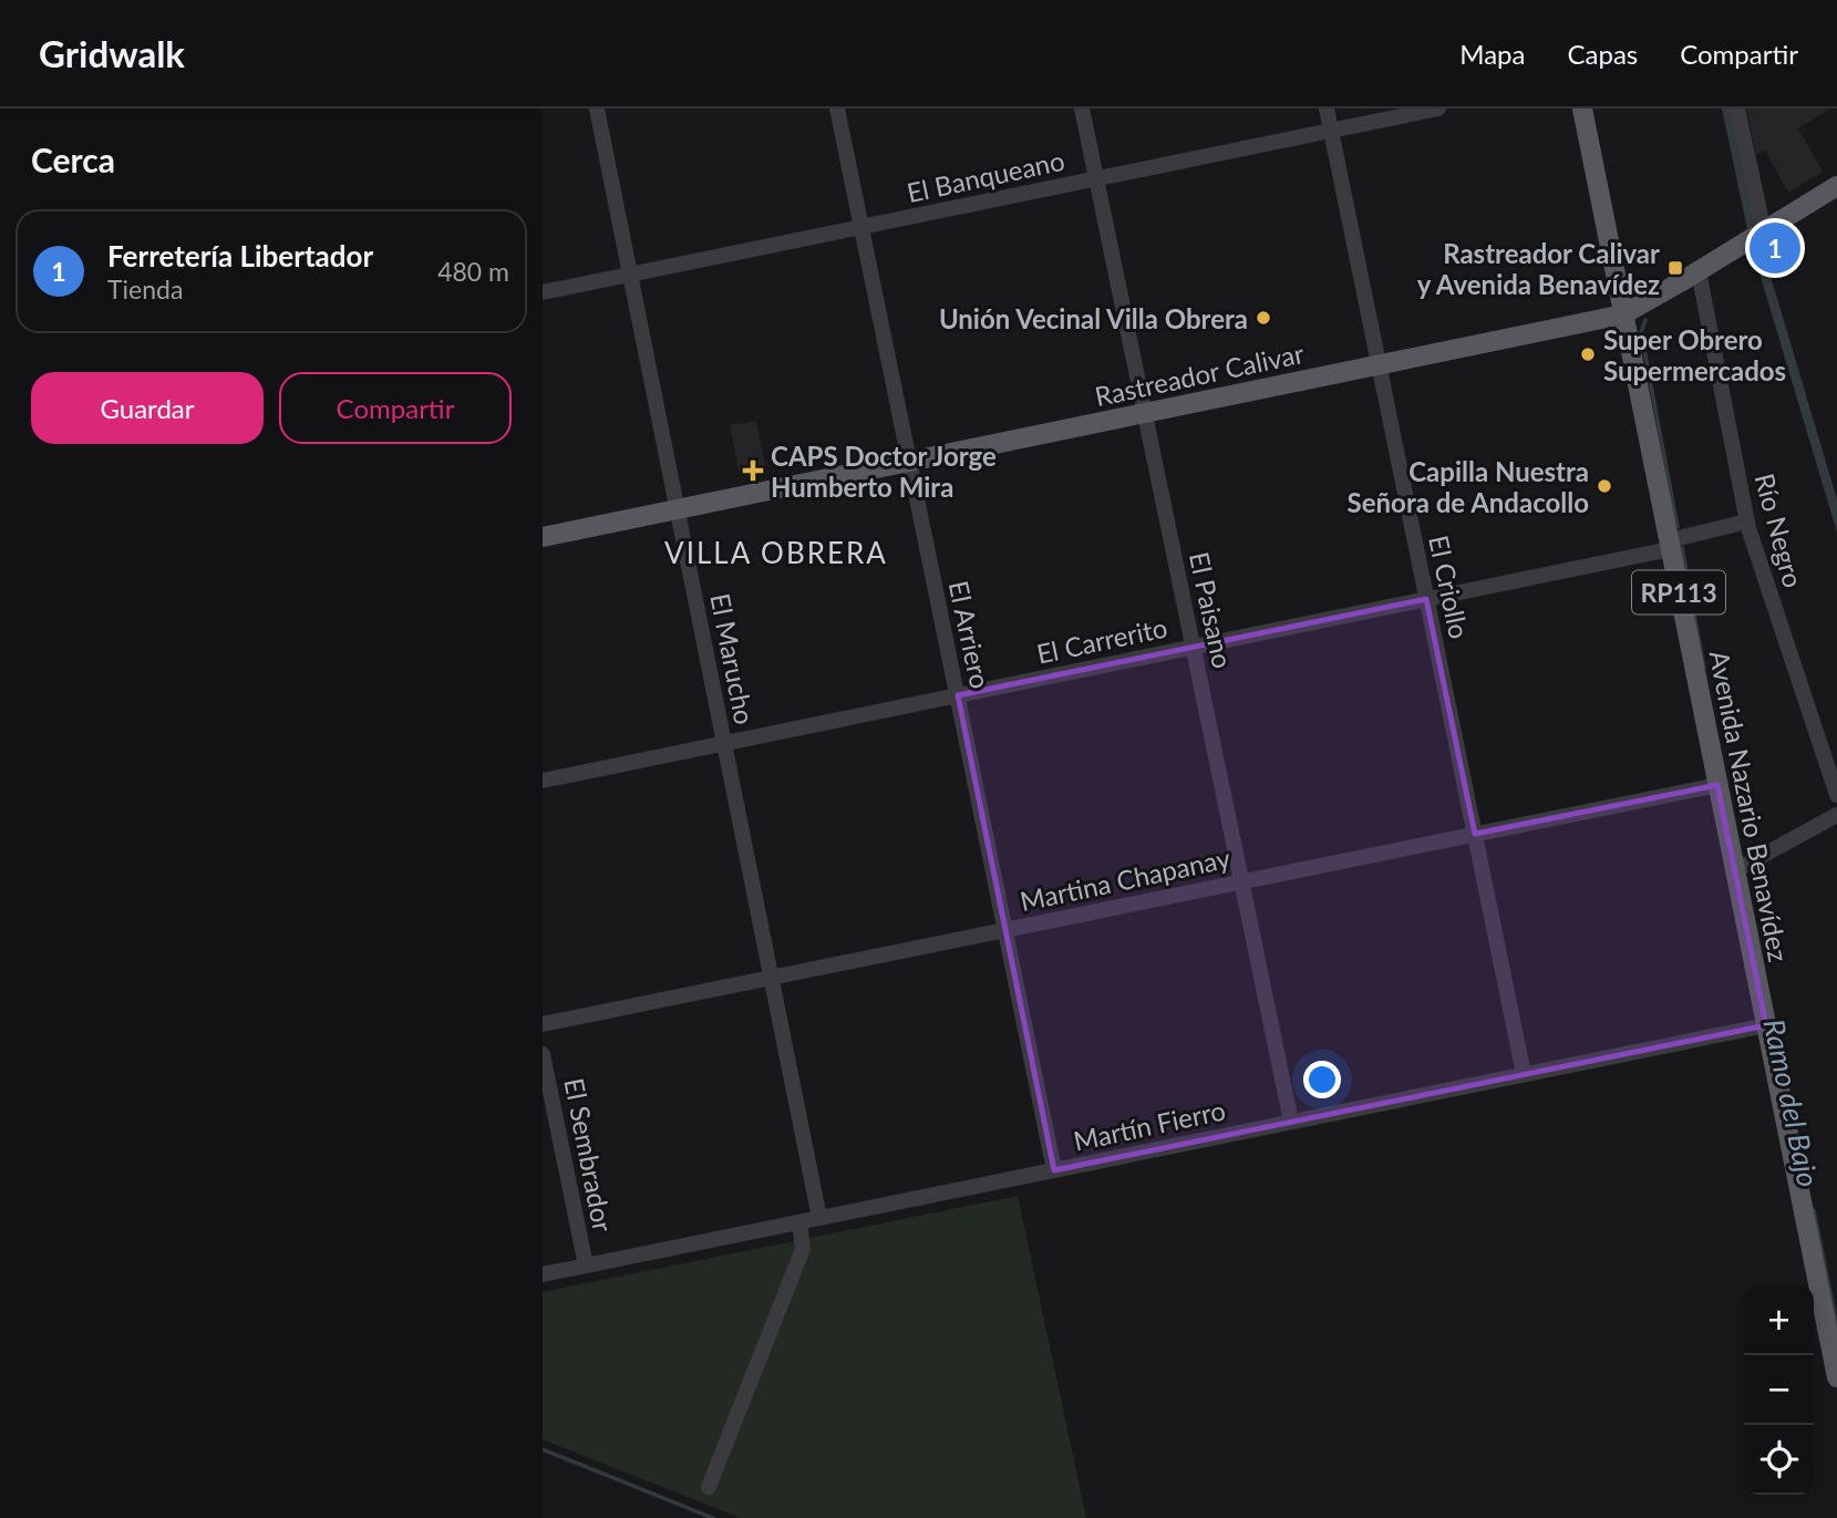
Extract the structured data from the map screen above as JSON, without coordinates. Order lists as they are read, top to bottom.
{
  "streets": {
    "main road": ["Rastreador Calivar", "RP113", "Avenida Nazario Benavídez"],
    "street": [
      "El Banqueano",
      "Río Negro",
      "El Criollo",
      "El Paisano",
      "El Arriero",
      "El Carrerito",
      "El Marucho",
      "Martina Chapanay",
      "Martín Fierro",
      "El Sembrador"
    ]
  },
  "crossings": [
    ["El Banqueano", "El Criollo"],
    ["El Banqueano", "El Paisano"],
    ["El Banqueano", "El Arriero"],
    ["El Banqueano", "El Marucho"],
    ["Rastreador Calivar", "Río Negro"],
    ["Rastreador Calivar", "El Criollo"],
    ["Rastreador Calivar", "El Paisano"],
    ["Rastreador Calivar", "El Arriero"],
    ["Rastreador Calivar", "El Marucho"],
    ["Rastreador Calivar", "Avenida Nazario Benavídez"],
    ["Río Negro", "El Carrerito"],
    ["El Criollo", "El Carrerito"],
    ["El Criollo", "Martina Chapanay"],
    ["El Criollo", "Martín Fierro"],
    ["El Paisano", "El Carrerito"],
    ["El Paisano", "Martina Chapanay"],
    ["El Paisano", "Martín Fierro"],
    ["El Arriero", "El Carrerito"],
    ["El Arriero", "Martina Chapanay"],
    ["El Arriero", "Martín Fierro"],
    ["El Carrerito", "El Marucho"],
    ["El Carrerito", "Avenida Nazario Benavídez"],
    ["El Marucho", "Martina Chapanay"],
    ["El Marucho", "Martín Fierro"],
    ["Avenida Nazario Benavídez", "Martina Chapanay"],
    ["Avenida Nazario Benavídez", "Martín Fierro"],
    ["Martín Fierro", "El Sembrador"]
  ],
  "districts": ["VILLA OBRERA"],
  "water": ["Ramo del Bajo"],
  "places": {
    "transit": ["Rastreador Calivar y Avenida Benavídez"],
    "other": ["Unión Vecinal Villa Obrera", "Super Obrero Supermercados", "Capilla Nuestra Señora de Andacollo"],
    "health": ["CAPS Doctor Jorge Humberto Mira"]
  },
  "page": {
    "header": "Gridwalk",
    "nav": ["Mapa", "Capas", "Compartir"],
    "heading": "Cerca",
    "list": [
      {
        "mark": "1",
        "name": "Ferretería Libertador",
        "note": "Tienda",
        "value": "480 m"
      }
    ],
    "pins": "1",
    "buttons": ["Guardar", "Compartir"],
    "map_buttons": ["+", "−"]
  }
}
